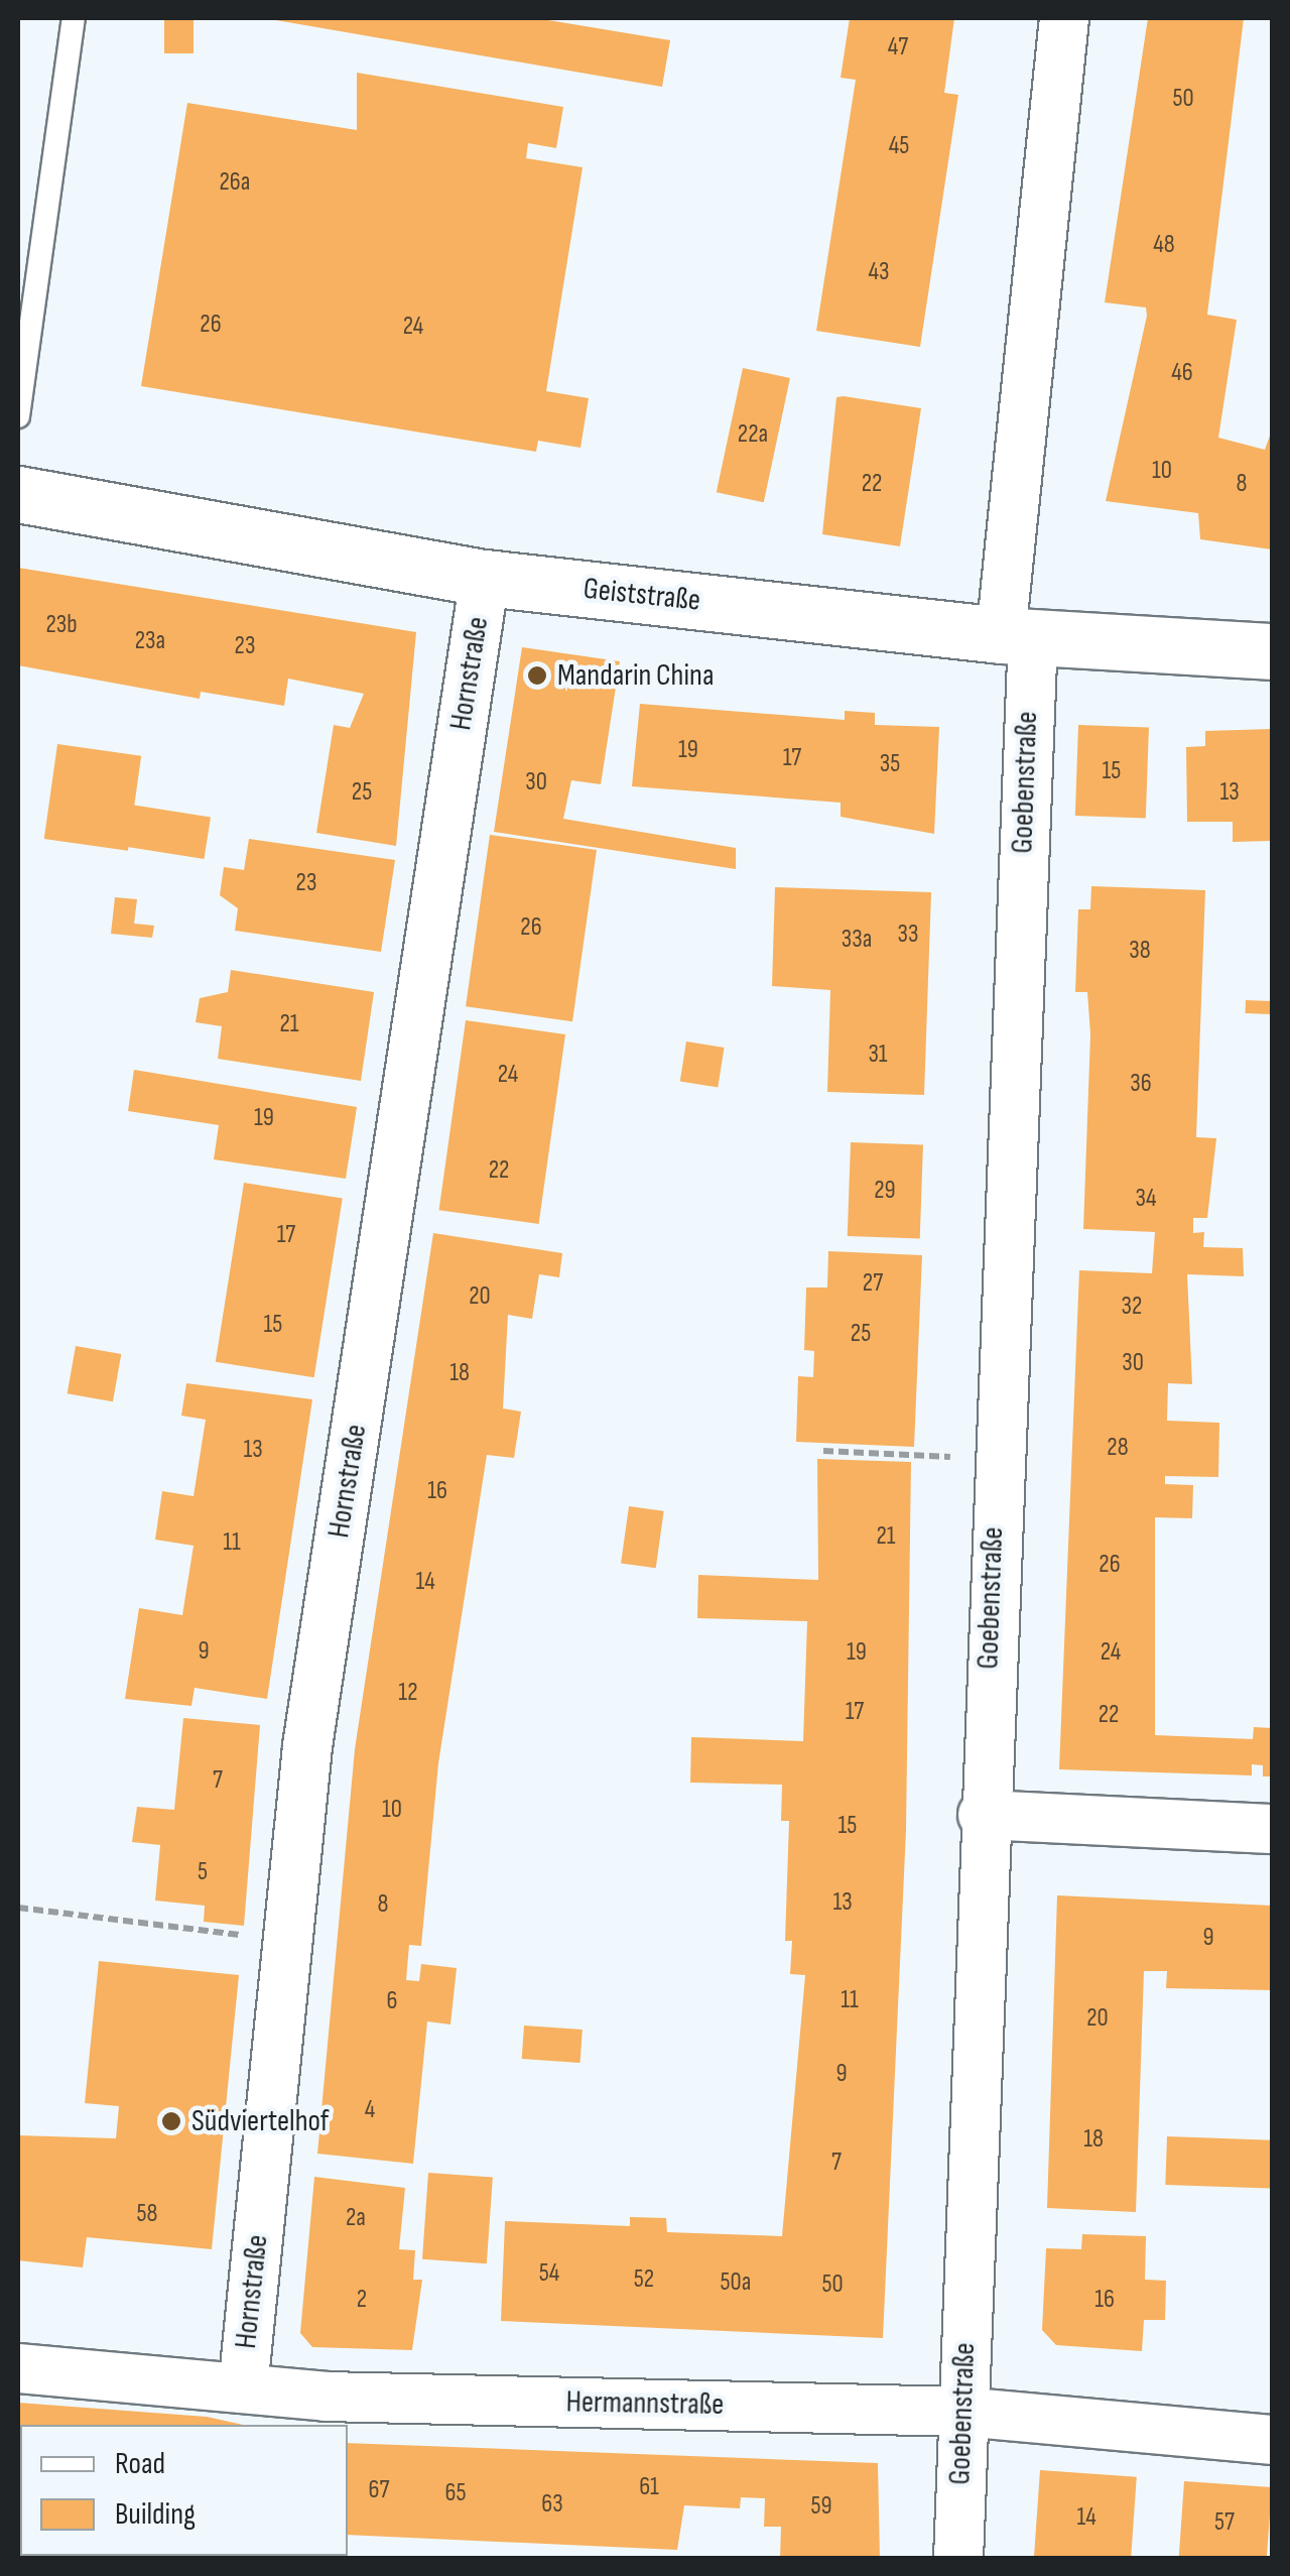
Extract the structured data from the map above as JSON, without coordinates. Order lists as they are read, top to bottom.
{
  "streets": {
    "street": [
      "Geiststraße",
      "Hornstraße",
      "Goebenstraße",
      "Hermannstraße"
    ]
  },
  "crossings": [
    ["Geiststraße", "Hornstraße"],
    ["Geiststraße", "Goebenstraße"],
    ["Hornstraße", "Hermannstraße"],
    ["Goebenstraße", "Hermannstraße"]
  ],
  "places": ["Mandarin China", "Südviertelhof"],
  "house_numbers": [
    "47",
    "50",
    "45",
    "26a",
    "48",
    "43",
    "26",
    "24",
    "46",
    "22a",
    "10",
    "22",
    "8",
    "23b",
    "23a",
    "23",
    "19",
    "17",
    "35",
    "15",
    "30",
    "25",
    "13",
    "23",
    "26",
    "33",
    "33a",
    "38",
    "21",
    "31",
    "24",
    "36",
    "19",
    "22",
    "29",
    "34",
    "17",
    "27",
    "20",
    "32",
    "15",
    "25",
    "30",
    "18",
    "28",
    "13",
    "16",
    "21",
    "11",
    "26",
    "14",
    "9",
    "19",
    "24",
    "12",
    "17",
    "22",
    "7",
    "10",
    "15",
    "5",
    "13",
    "8",
    "9",
    "11",
    "6",
    "20",
    "9",
    "4",
    "18",
    "7",
    "58",
    "2a",
    "54",
    "52",
    "50a",
    "50",
    "2",
    "16",
    "61",
    "67",
    "65",
    "63",
    "59",
    "14",
    "57"
  ],
  "legend": ["Road", "Building"]
}
